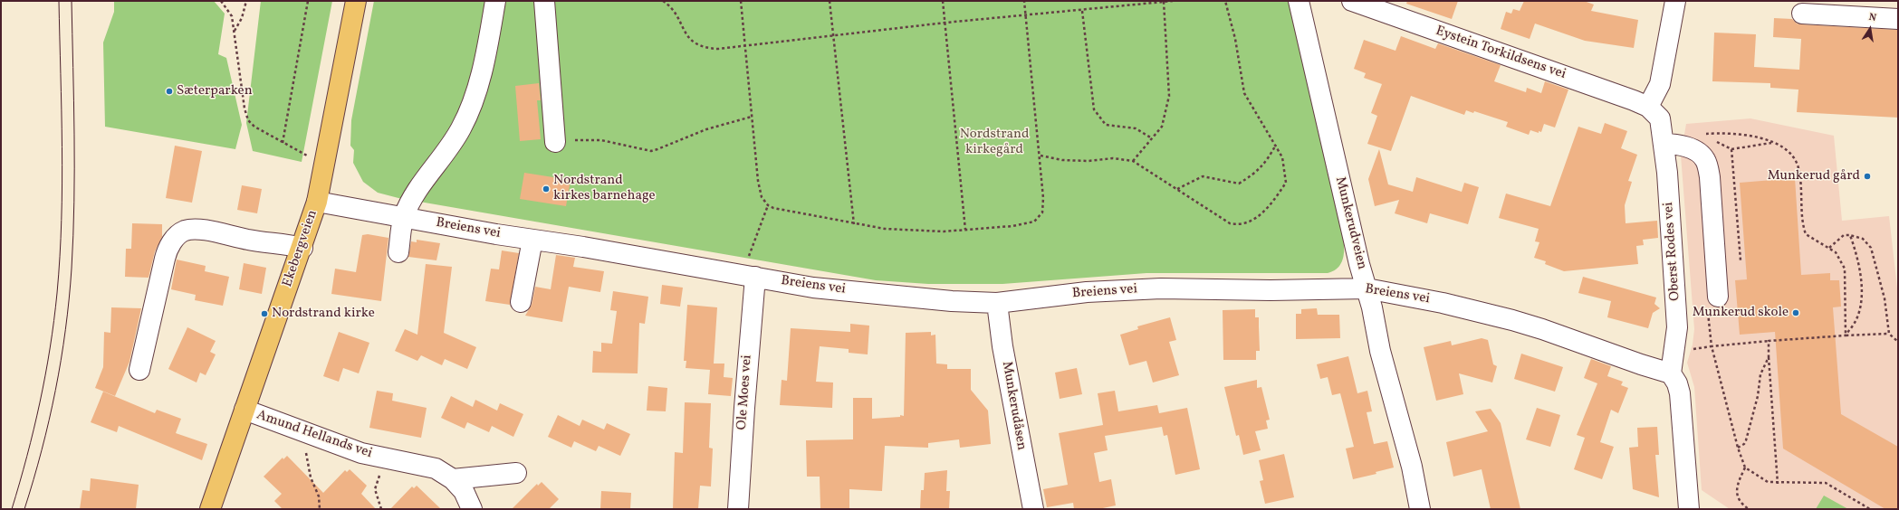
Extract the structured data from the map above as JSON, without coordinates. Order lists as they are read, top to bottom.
{
  "streets": {
    "main road": ["Ekebergveien"],
    "street": [
      "Eystein Torkildsens vei",
      "Munkerudveien",
      "Breiens vei",
      "Oberst Rodes vei",
      "Ole Moes vei",
      "Munkerudåsen",
      "Amund Hellands vei"
    ]
  },
  "crossings": [
    ["Eystein Torkildsens vei", "Oberst Rodes vei"],
    ["Munkerudveien", "Breiens vei"],
    ["Breiens vei", "Ekebergveien"],
    ["Breiens vei", "Oberst Rodes vei"],
    ["Breiens vei", "Ole Moes vei"],
    ["Breiens vei", "Munkerudåsen"],
    ["Ekebergveien", "Amund Hellands vei"]
  ],
  "parks": ["Nordstrand kirkegård"],
  "places": [
    "Sæterparken",
    "Munkerud gård",
    "Nordstrand kirkes barnehage",
    "Munkerud skole",
    "Nordstrand kirke"
  ],
  "north": "top"
}
